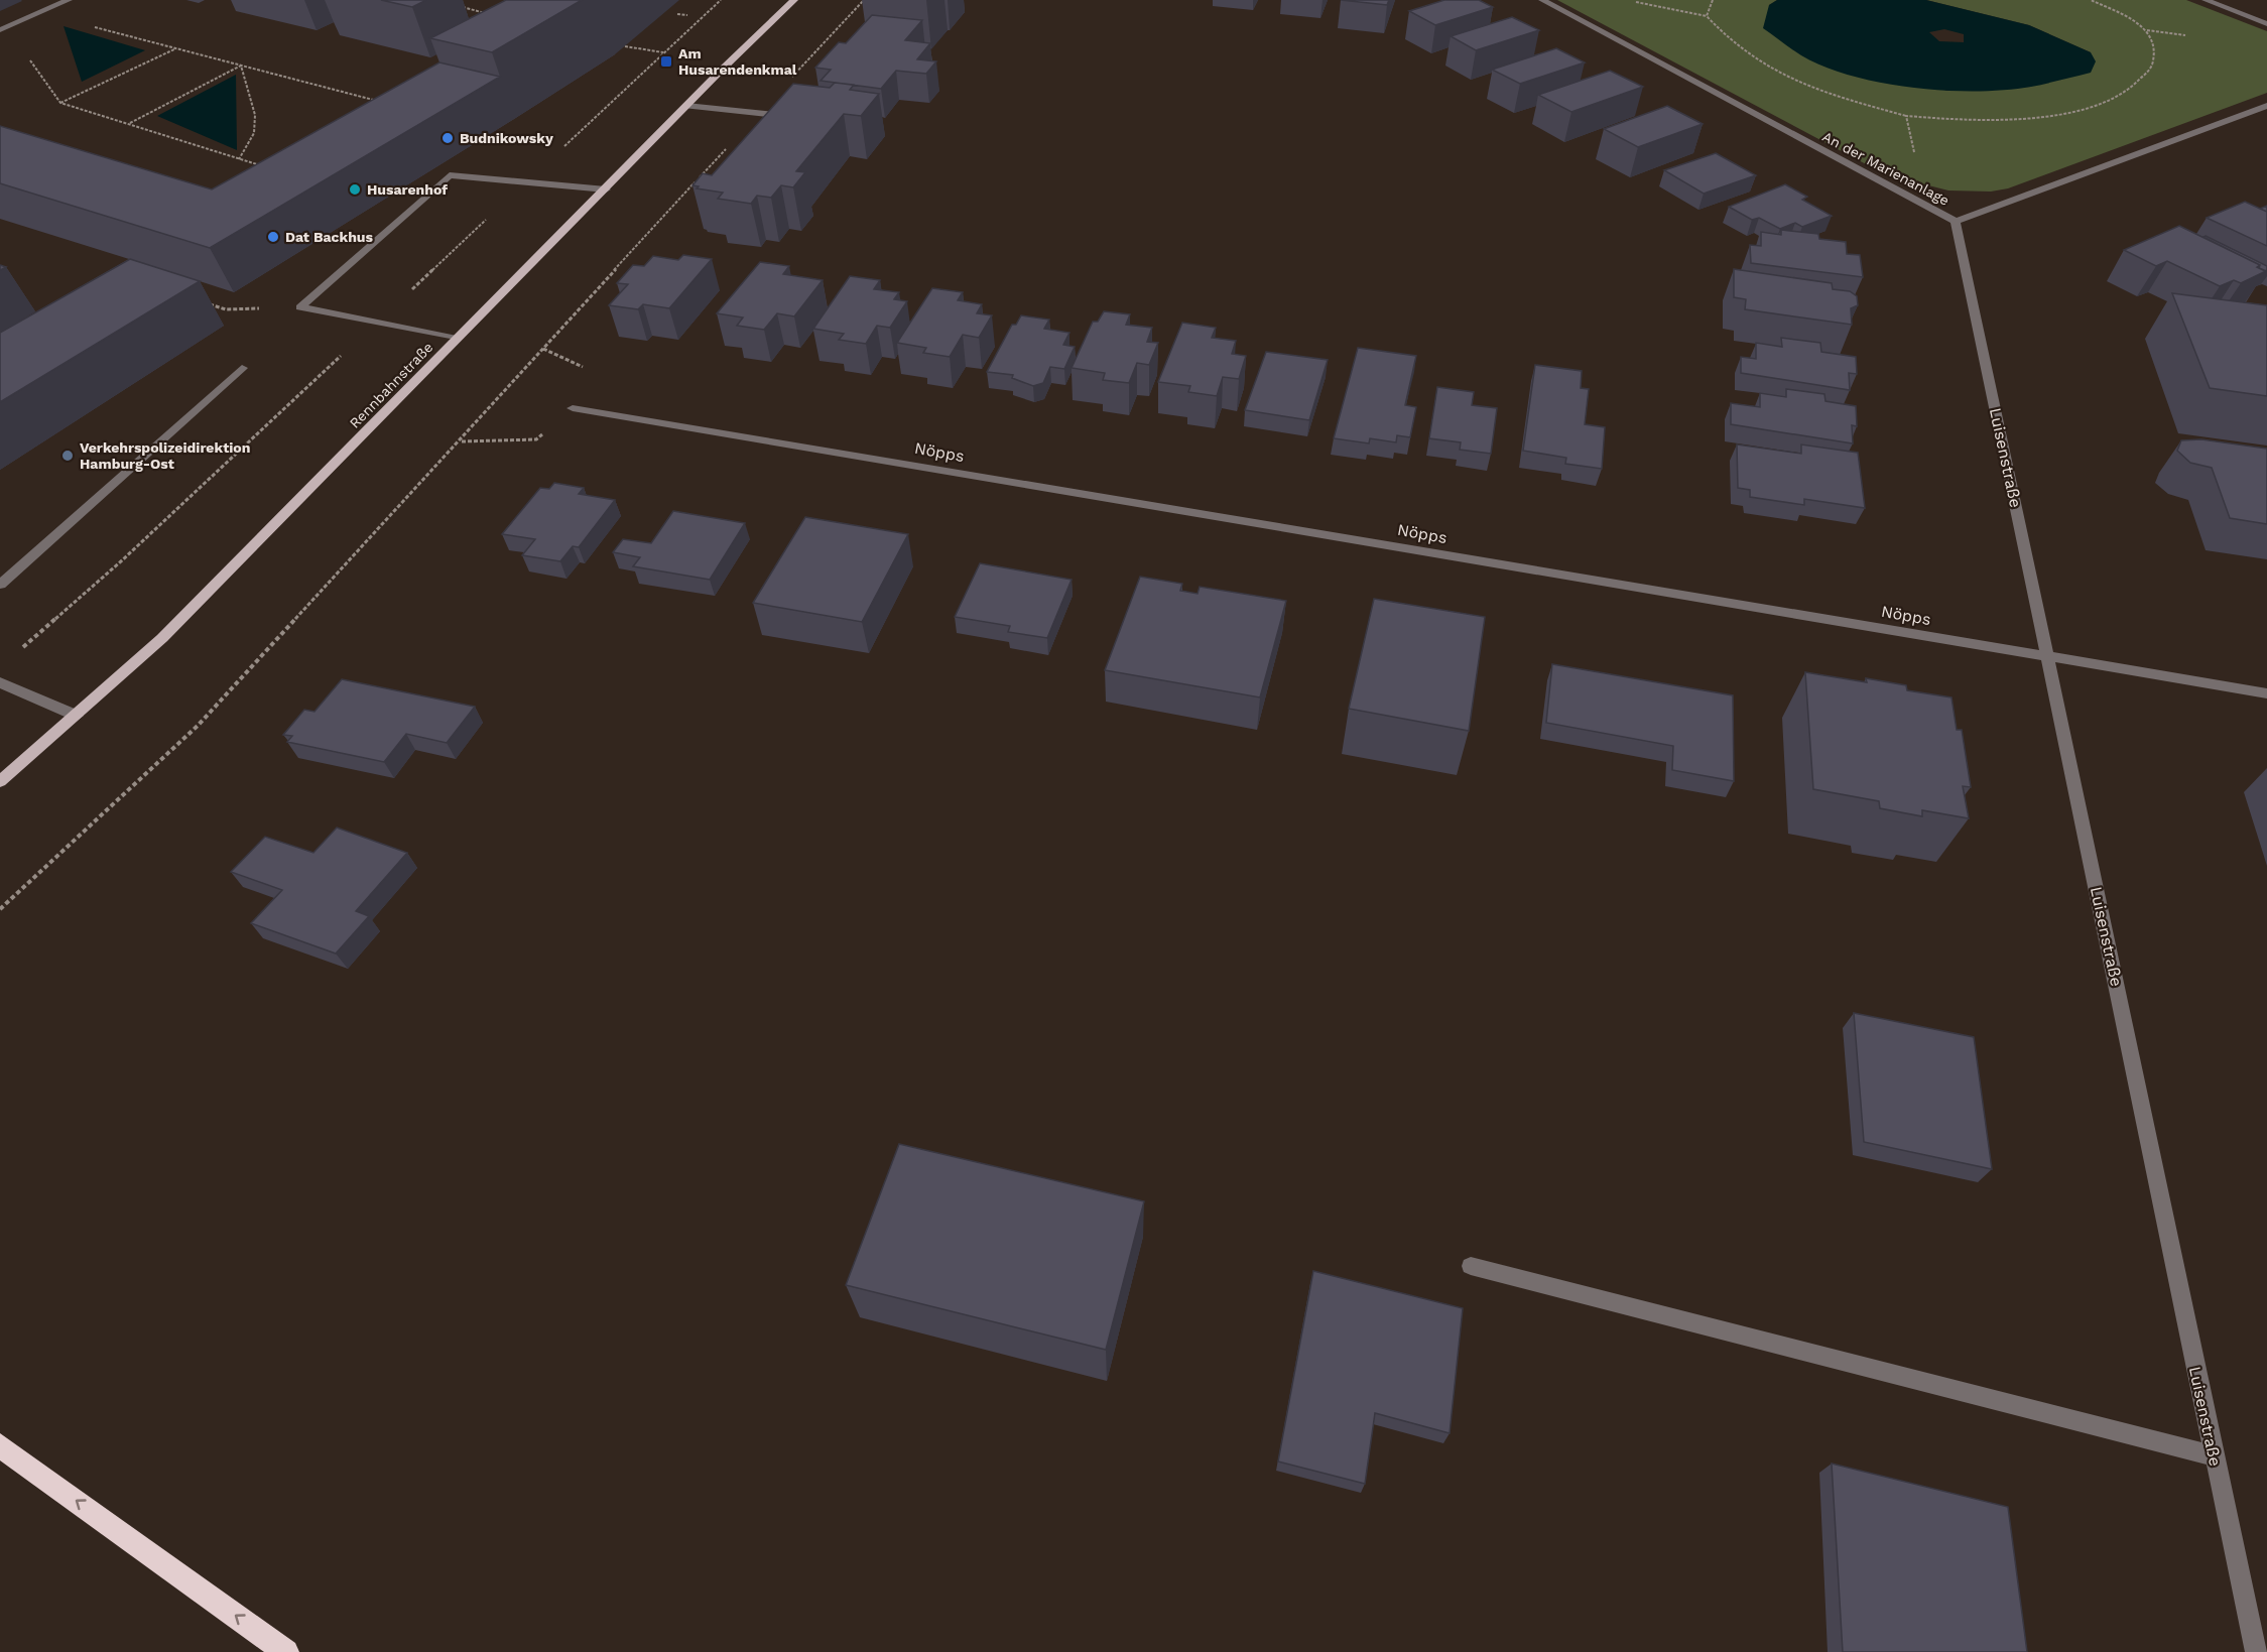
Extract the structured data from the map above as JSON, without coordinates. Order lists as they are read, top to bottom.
{
  "streets": {
    "main road": ["Rennbahnstraße"],
    "street": ["An der Marienanlage", "Nöpps", "Luisenstraße"]
  },
  "crossings": [
    ["An der Marienanlage", "Luisenstraße"],
    ["Nöpps", "Luisenstraße"]
  ],
  "places": {
    "transit": ["Am Husarendenkmal"],
    "other": [
      "Budnikowsky",
      "Husarenhof",
      "Dat Backhus",
      "Verkehrspolizeidirektion Hamburg-Ost"
    ]
  }
}
